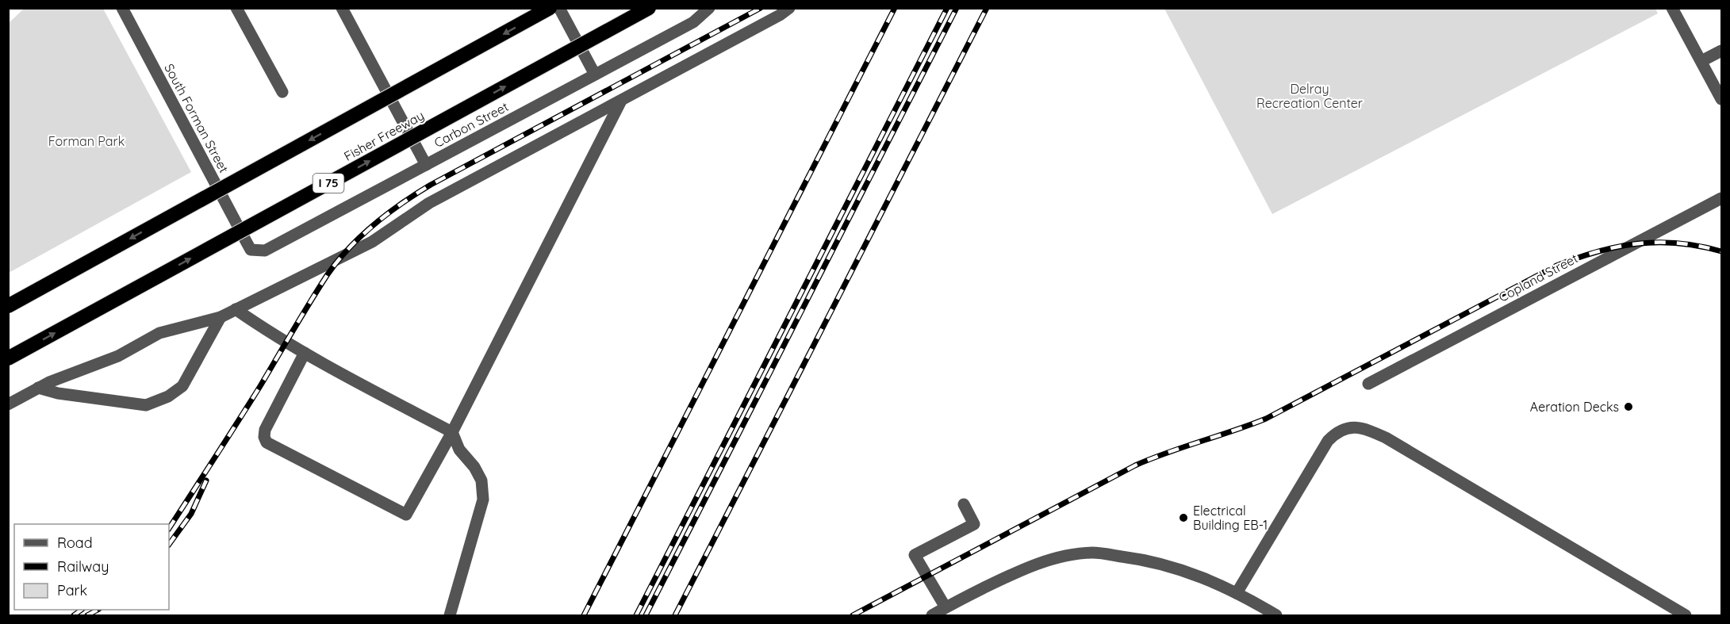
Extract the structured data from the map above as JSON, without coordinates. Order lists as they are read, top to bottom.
{
  "streets": {
    "highway": ["Fisher Freeway", "I 75"],
    "street": ["South Forman Street", "Carbon Street", "Copland Street"]
  },
  "crossings": [
    ["South Forman Street", "Carbon Street"]
  ],
  "parks": ["Delray Recreation Center", "Forman Park"],
  "places": ["Aeration Decks", "Electrical Building EB-1"],
  "legend": ["Road", "Railway", "Park"]
}
